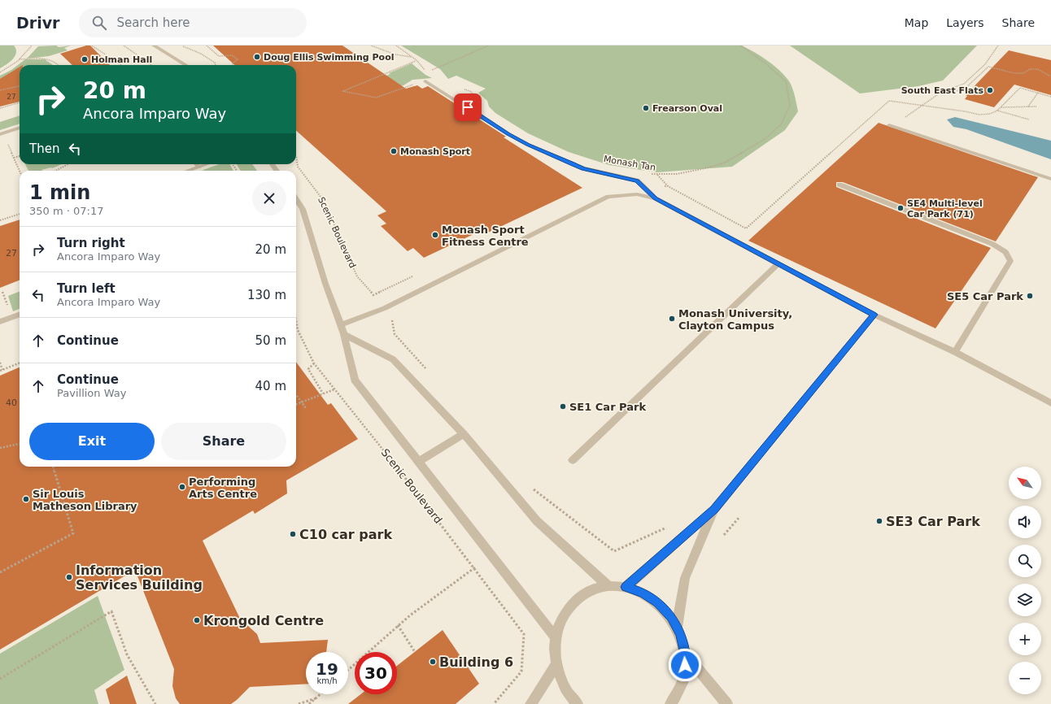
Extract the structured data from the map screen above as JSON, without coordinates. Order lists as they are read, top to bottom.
{
  "streets": {
    "street": ["Scenic Boulevard"],
    "path": ["Monash Tan"]
  },
  "places": [
    "Doug Ellis Swimming Pool",
    "Holman Hall",
    "South East Flats",
    "Frearson Oval",
    "Monash Sport",
    "SE4 Multi-level Car Park (71)",
    "Monash Sport Fitness Centre",
    "SE5 Car Park",
    "Monash University, Clayton Campus",
    "SE1 Car Park",
    "Performing Arts Centre",
    "Sir Louis Matheson Library",
    "SE3 Car Park",
    "C10 car park",
    "Information Services Building",
    "Krongold Centre",
    "Building 6"
  ],
  "house_numbers": ["27", "27", "40"],
  "north": "top left",
  "page": {
    "header": "Drivr",
    "search": "Search here",
    "nav": ["Map", "Layers", "Share"],
    "turn": ["20 m", "Ancora Imparo Way"],
    "then": "Then",
    "heading": ["1 min", "350 m · 07:17"],
    "list": [
      {
        "name": "Turn right",
        "note": "Ancora Imparo Way",
        "value": "20 m"
      },
      {
        "name": "Turn left",
        "note": "Ancora Imparo Way",
        "value": "130 m"
      },
      {
        "name": "Continue",
        "value": "50 m"
      },
      {
        "name": "Continue",
        "note": "Pavillion Way",
        "value": "40 m"
      }
    ],
    "buttons": ["Exit", "Share"],
    "map_buttons": ["+", "−"],
    "speed": "19 km/h",
    "limit": "30"
  }
}
